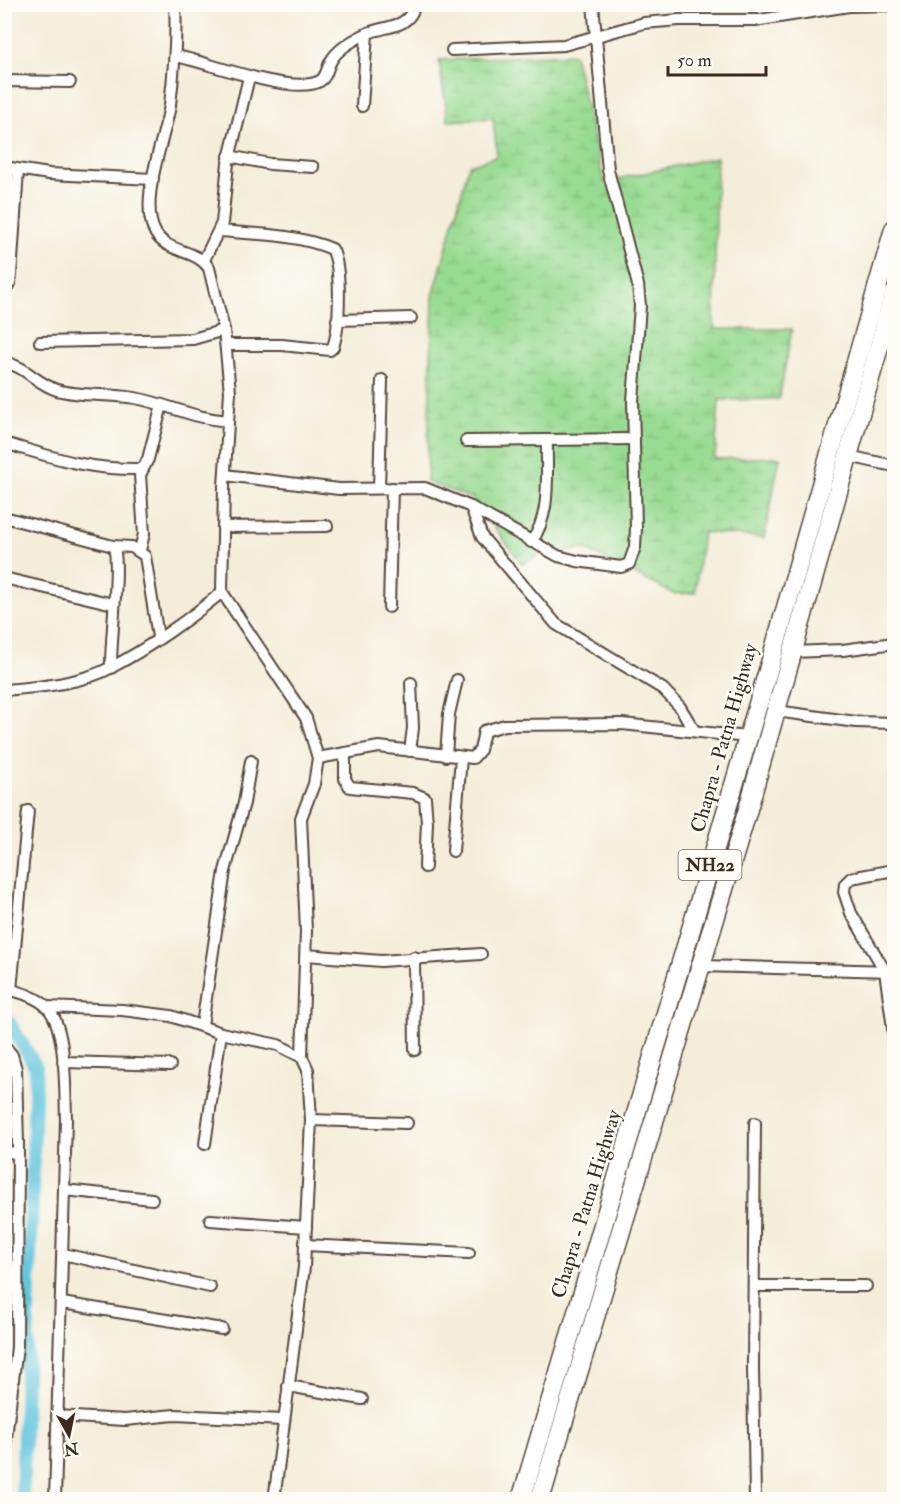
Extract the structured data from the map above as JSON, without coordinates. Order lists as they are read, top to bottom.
{
  "streets": {
    "highway": ["Chapra - Patna Highway", "NH22"]
  },
  "scale_bar": "50 m",
  "north": "bottom"
}
